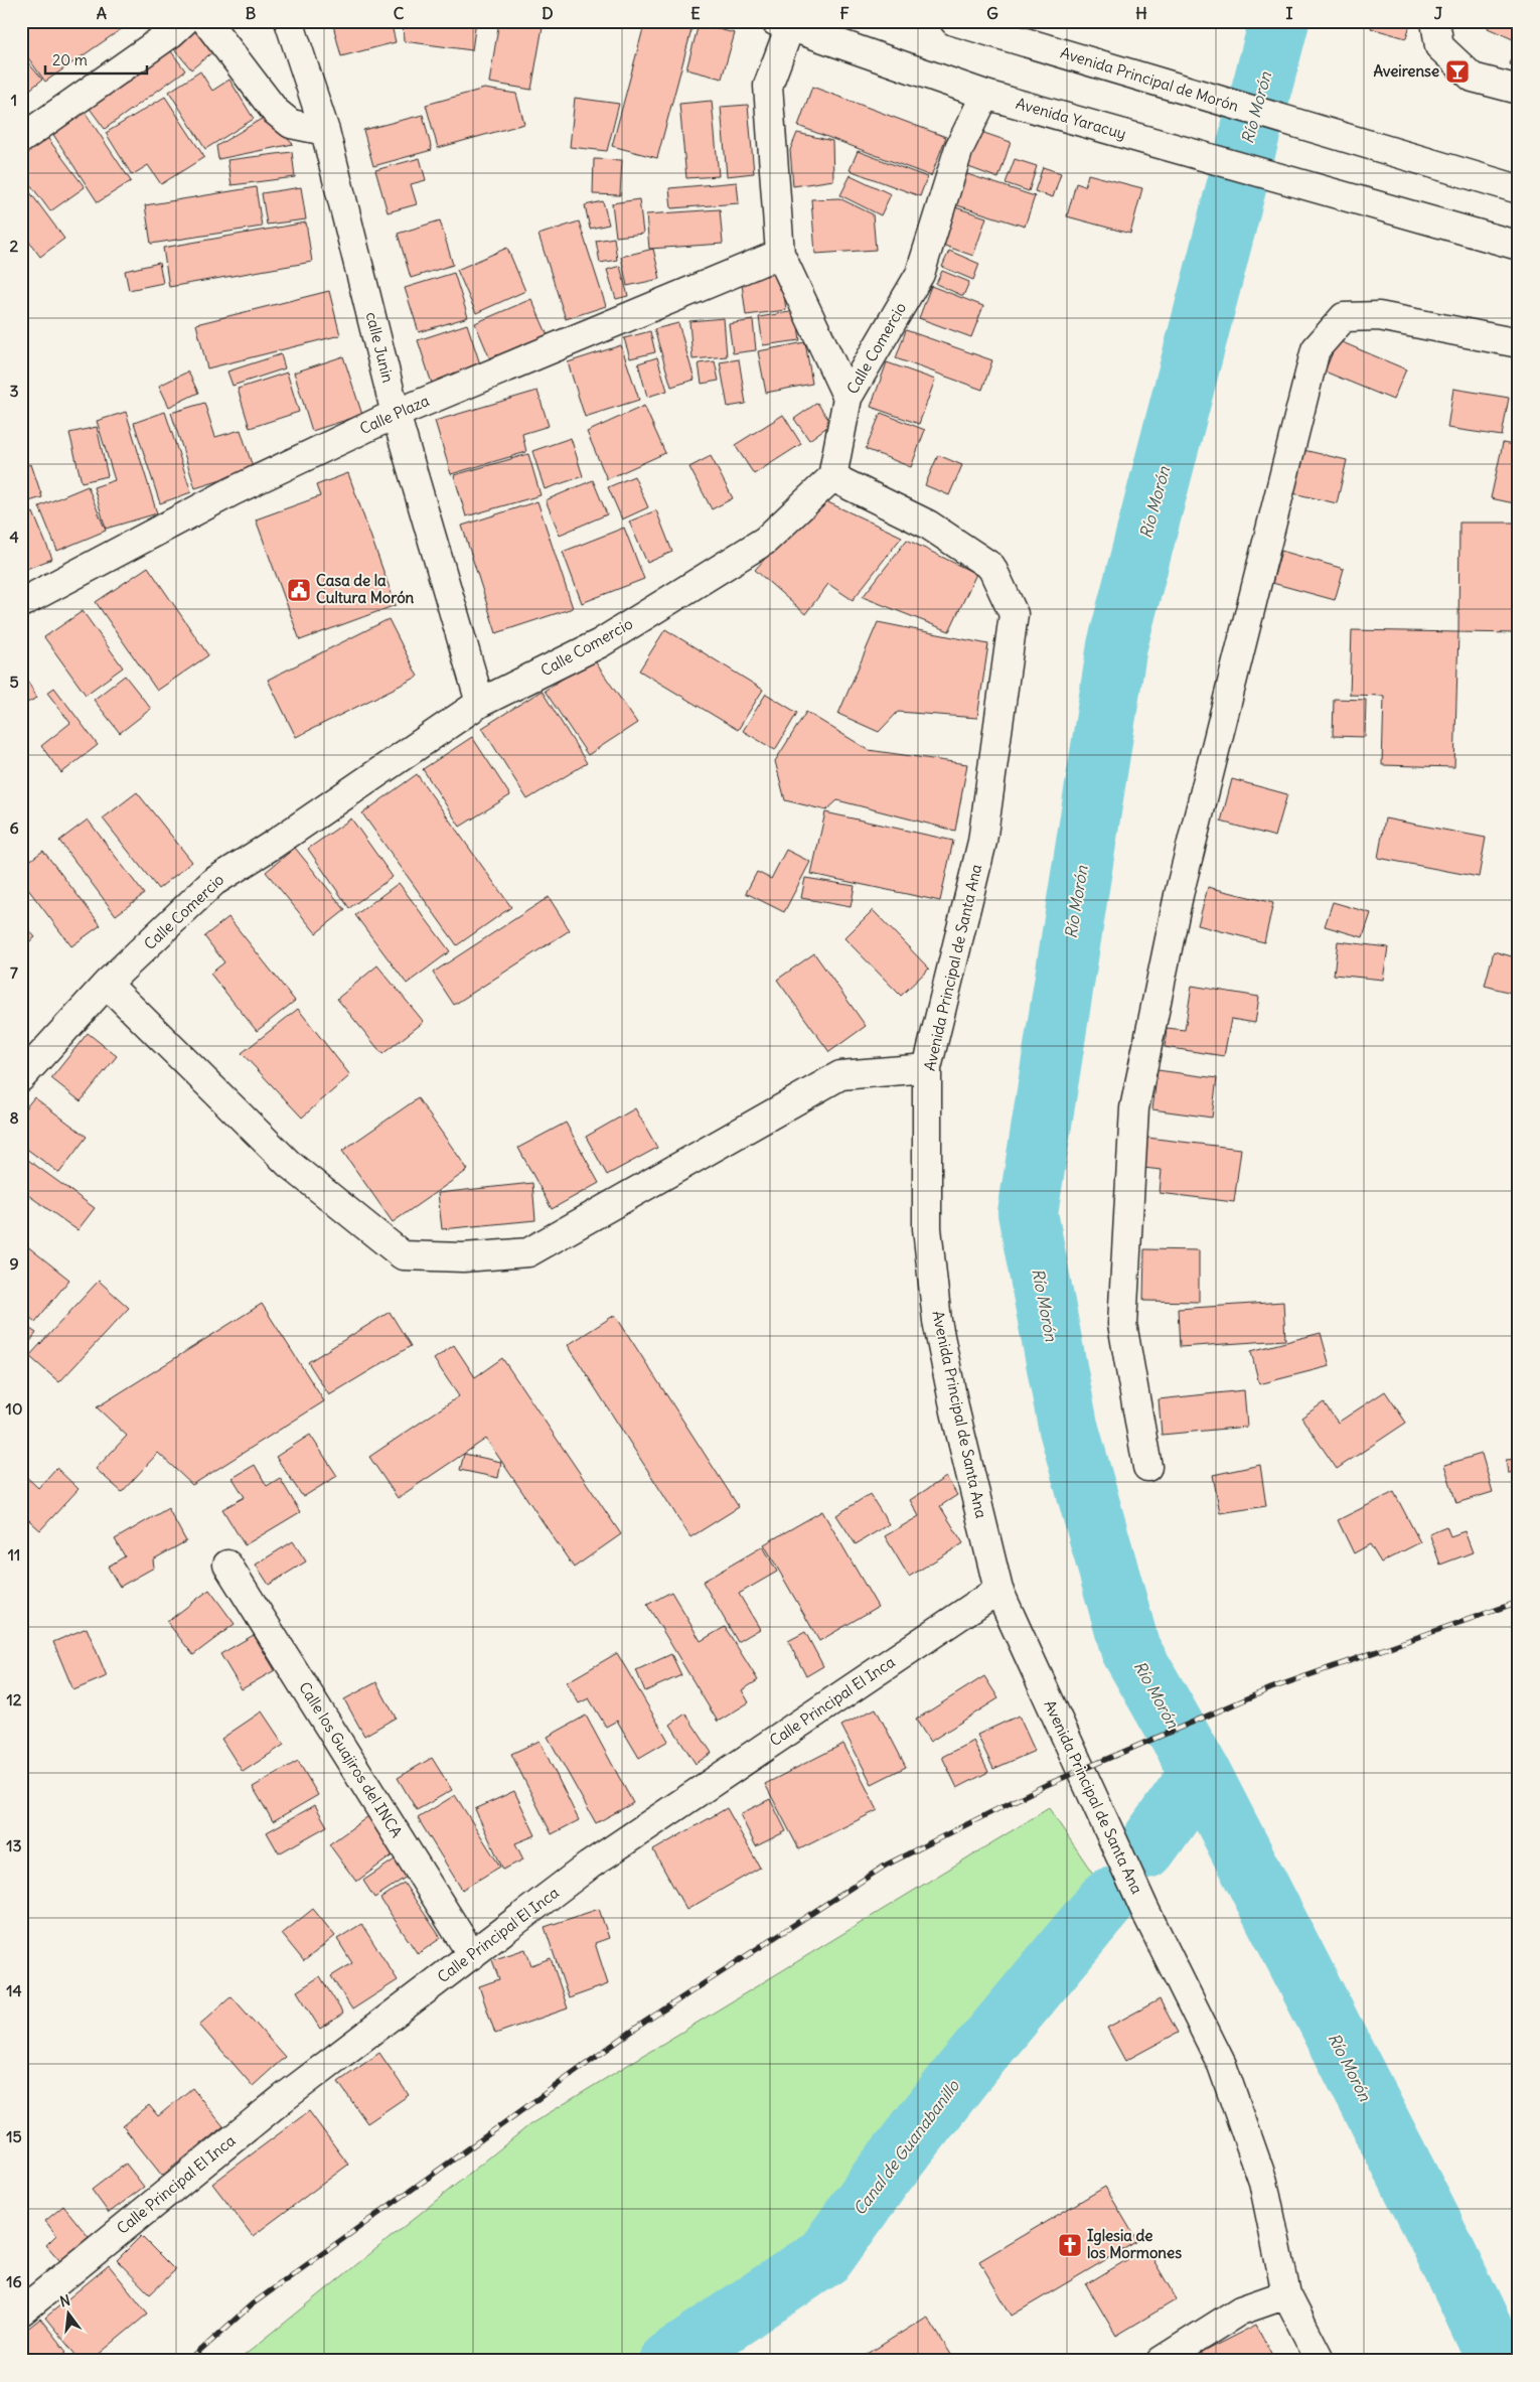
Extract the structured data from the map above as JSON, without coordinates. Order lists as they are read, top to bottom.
{
  "streets": {
    "street": [
      "Avenida Principal de Morón",
      "Avenida Yaracuy",
      "calle Junin",
      "Calle Comercio",
      "Calle Plaza",
      "Avenida Principal de Santa Ana",
      "Calle Principal El Inca",
      "Calle los Guajiros del INCA"
    ]
  },
  "crossings": [
    ["Avenida Yaracuy", "Calle Comercio"],
    ["calle Junin", "Calle Comercio"],
    ["calle Junin", "Calle Plaza"],
    ["Calle Comercio", "Avenida Principal de Santa Ana"],
    ["Avenida Principal de Santa Ana", "Calle Principal El Inca"],
    ["Calle Principal El Inca", "Calle los Guajiros del INCA"]
  ],
  "water": ["Río Morón", "Canal de Guanabanillo"],
  "places": {
    "bar": ["Aveirense"],
    "public building": ["Casa de la Cultura Morón"],
    "church": ["Iglesia de los Mormones"]
  },
  "scale_bar": "20 m",
  "north": "top",
  "grid": {
    "columns": [
      "A",
      "B",
      "C",
      "D",
      "E",
      "F",
      "G",
      "H",
      "I",
      "J"
    ],
    "rows": [
      "1",
      "2",
      "3",
      "4",
      "5",
      "6",
      "7",
      "8",
      "9",
      "10",
      "11",
      "12",
      "13",
      "14",
      "15",
      "16"
    ]
  }
}
